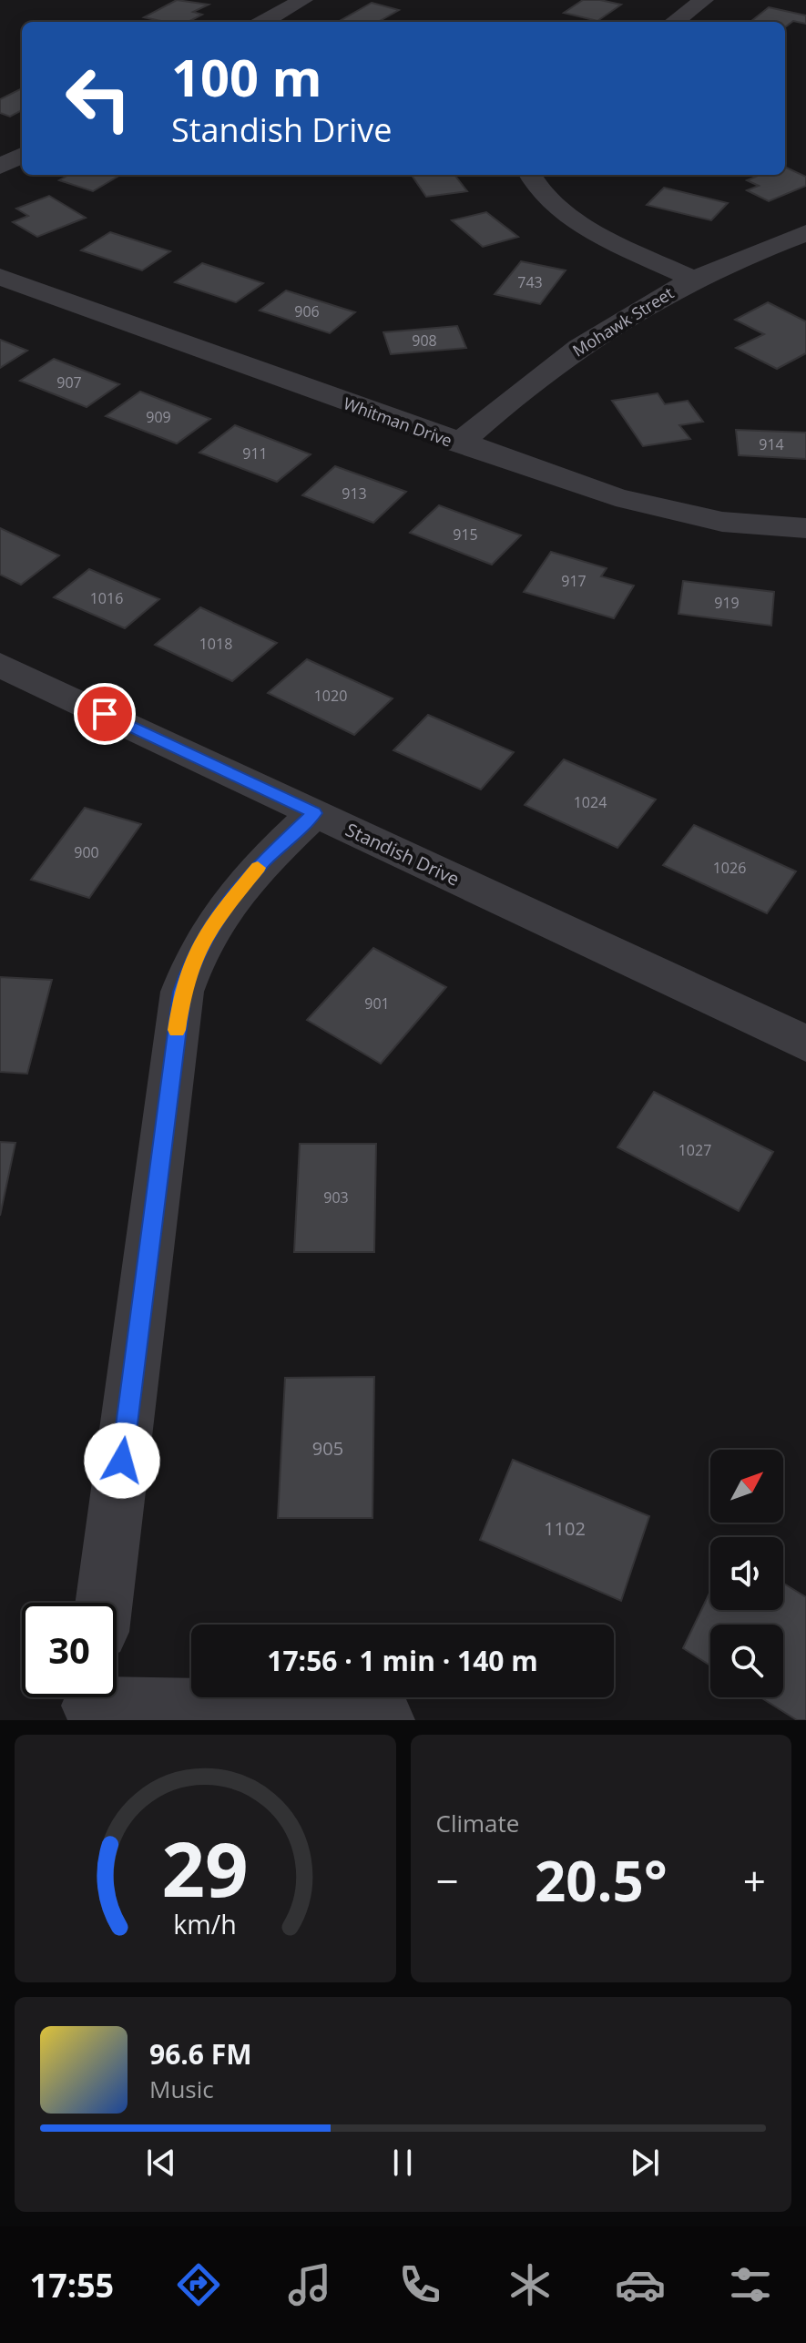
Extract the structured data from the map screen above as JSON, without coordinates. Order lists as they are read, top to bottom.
{
  "streets": {
    "street": ["Mohawk Street", "Whitman Drive", "Standish Drive"]
  },
  "crossings": [
    ["Mohawk Street", "Whitman Drive"]
  ],
  "house_numbers": [
    "743",
    "906",
    "908",
    "907",
    "909",
    "914",
    "911",
    "913",
    "915",
    "917",
    "1016",
    "919",
    "1018",
    "1020",
    "1024",
    "900",
    "1026",
    "901",
    "1027",
    "903",
    "905",
    "1102"
  ],
  "north": "top right",
  "page": {
    "turn": ["100 m", "Standish Drive"],
    "limit": "30",
    "trip": "17:56 · 1 min · 140 m",
    "tile": "Climate",
    "heat": ["−", "20.5°", "+"],
    "song": ["96.6 FM", "Music"],
    "tabs": "17:55",
    "gauge": ["29", "km/h"]
  }
}
